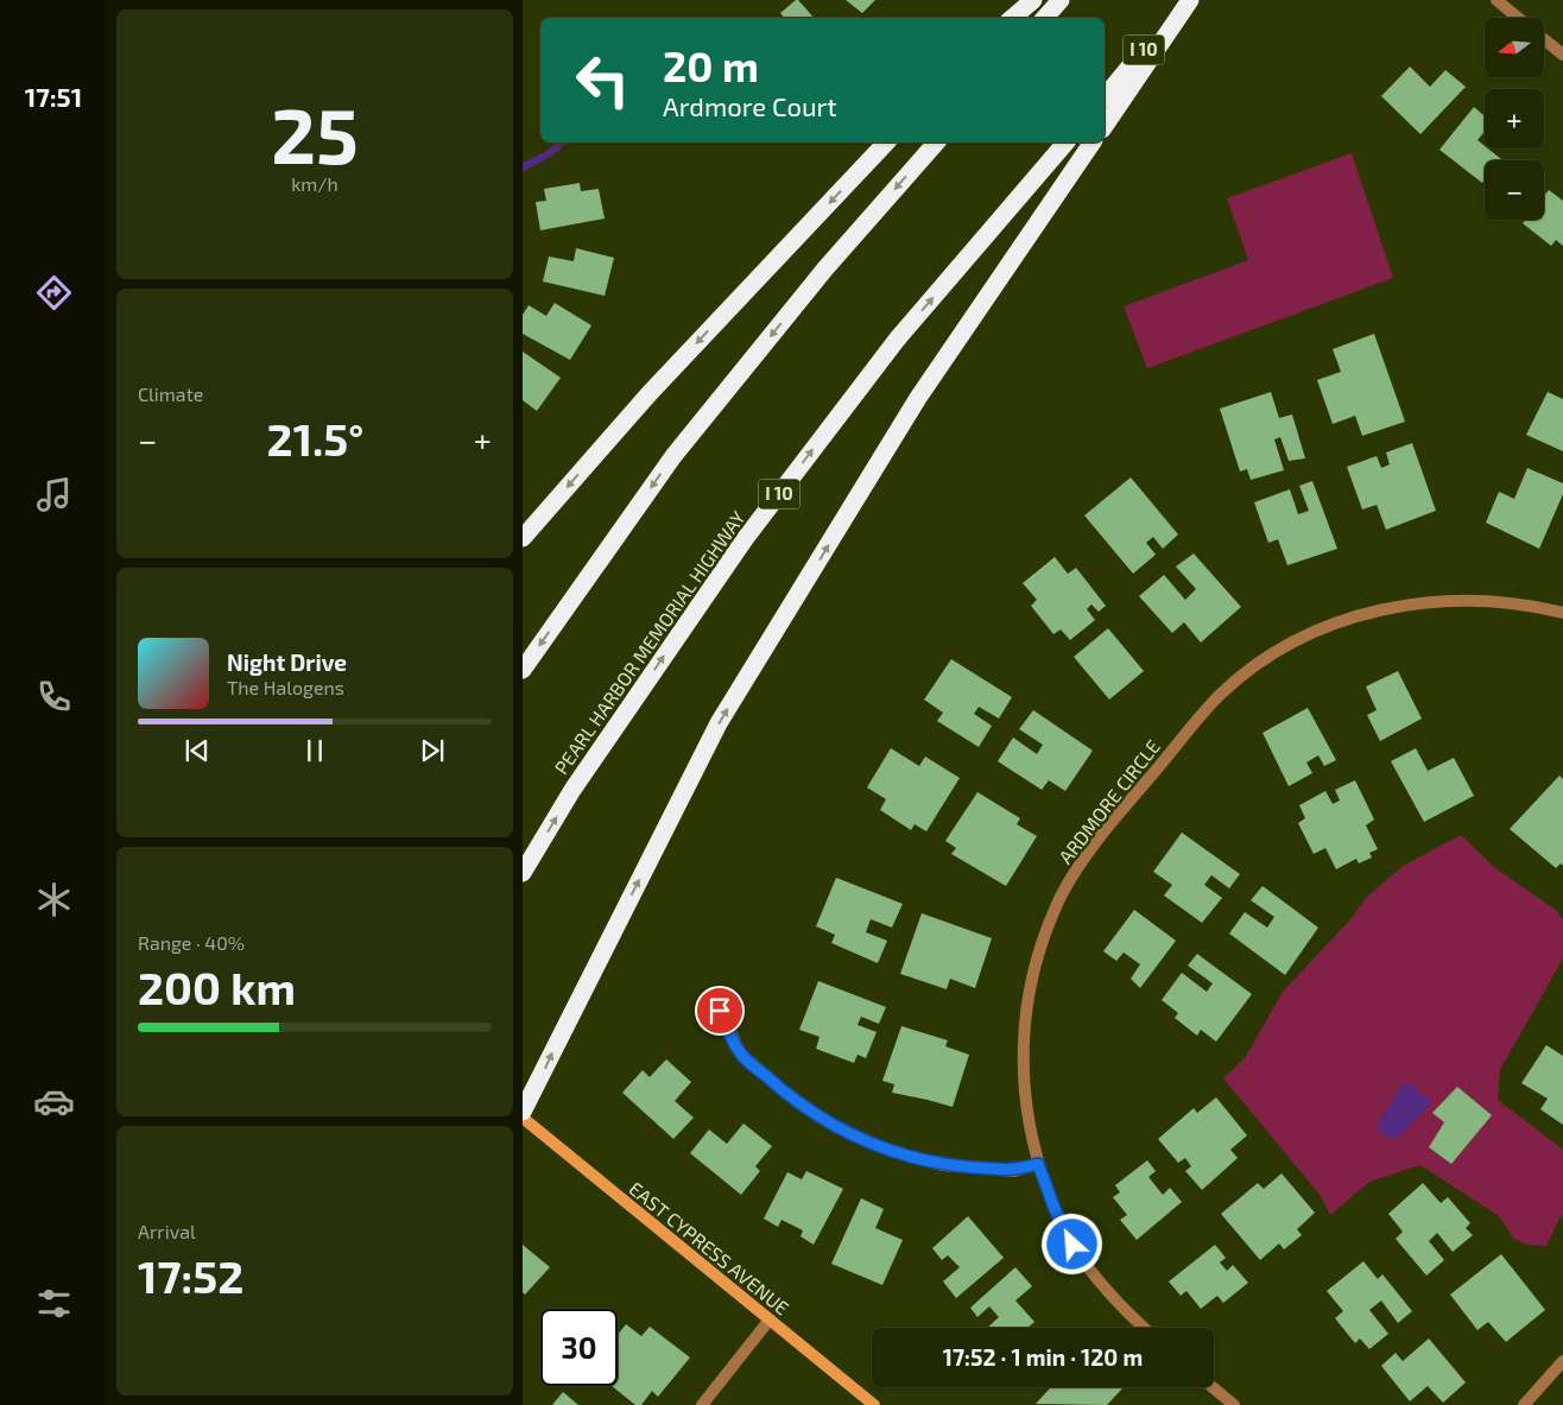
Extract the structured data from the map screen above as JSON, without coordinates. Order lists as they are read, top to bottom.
{
  "streets": {
    "highway": ["I 10", "PEARL HARBOR MEMORIAL HIGHWAY"],
    "main road": ["EAST CYPRESS AVENUE"],
    "street": ["ARDMORE CIRCLE"]
  },
  "north": "left",
  "page": {
    "tabs": "17:51",
    "tile": [
      ["25", "km/h"],
      "Climate",
      ["Range · 40%", "200 km"],
      ["Arrival", "17:52"]
    ],
    "map_buttons": ["+", "−"],
    "turn": ["20 m", "Ardmore Court"],
    "heat": ["−", "21.5°", "+"],
    "song": ["Night Drive", "The Halogens"],
    "limit": "30",
    "trip": "17:52 · 1 min · 120 m"
  }
}
